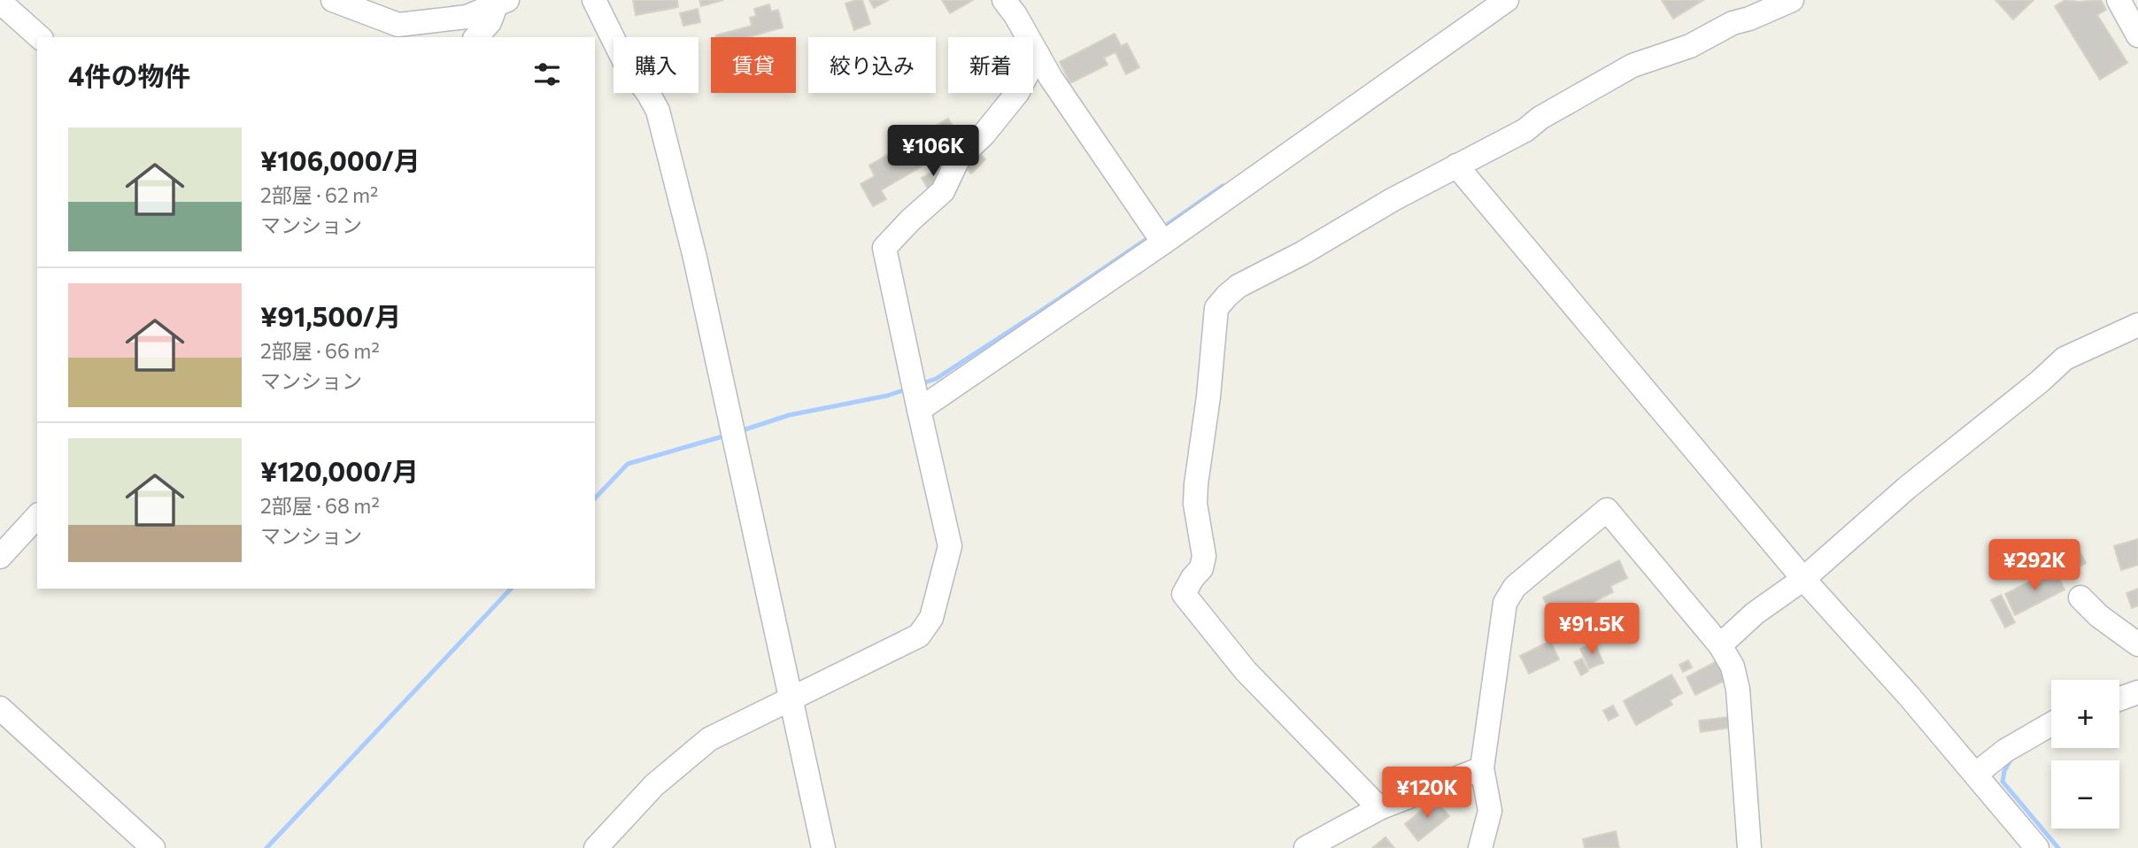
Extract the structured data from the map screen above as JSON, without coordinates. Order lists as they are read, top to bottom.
{
  "page": {
    "chip": [
      "購入",
      "賃貸",
      "絞り込み",
      "新着"
    ],
    "heading": "4件の物件",
    "list": [
      {
        "name": "¥106,000/月",
        "note": "2部屋 · 62 m² · マンション"
      },
      {
        "name": "¥91,500/月",
        "note": "2部屋 · 66 m² · マンション"
      },
      {
        "name": "¥120,000/月",
        "note": "2部屋 · 68 m² · マンション"
      }
    ],
    "price": [
      "¥106K",
      "¥292K",
      "¥91.5K",
      "¥120K"
    ],
    "map_buttons": ["+", "−"]
  }
}
